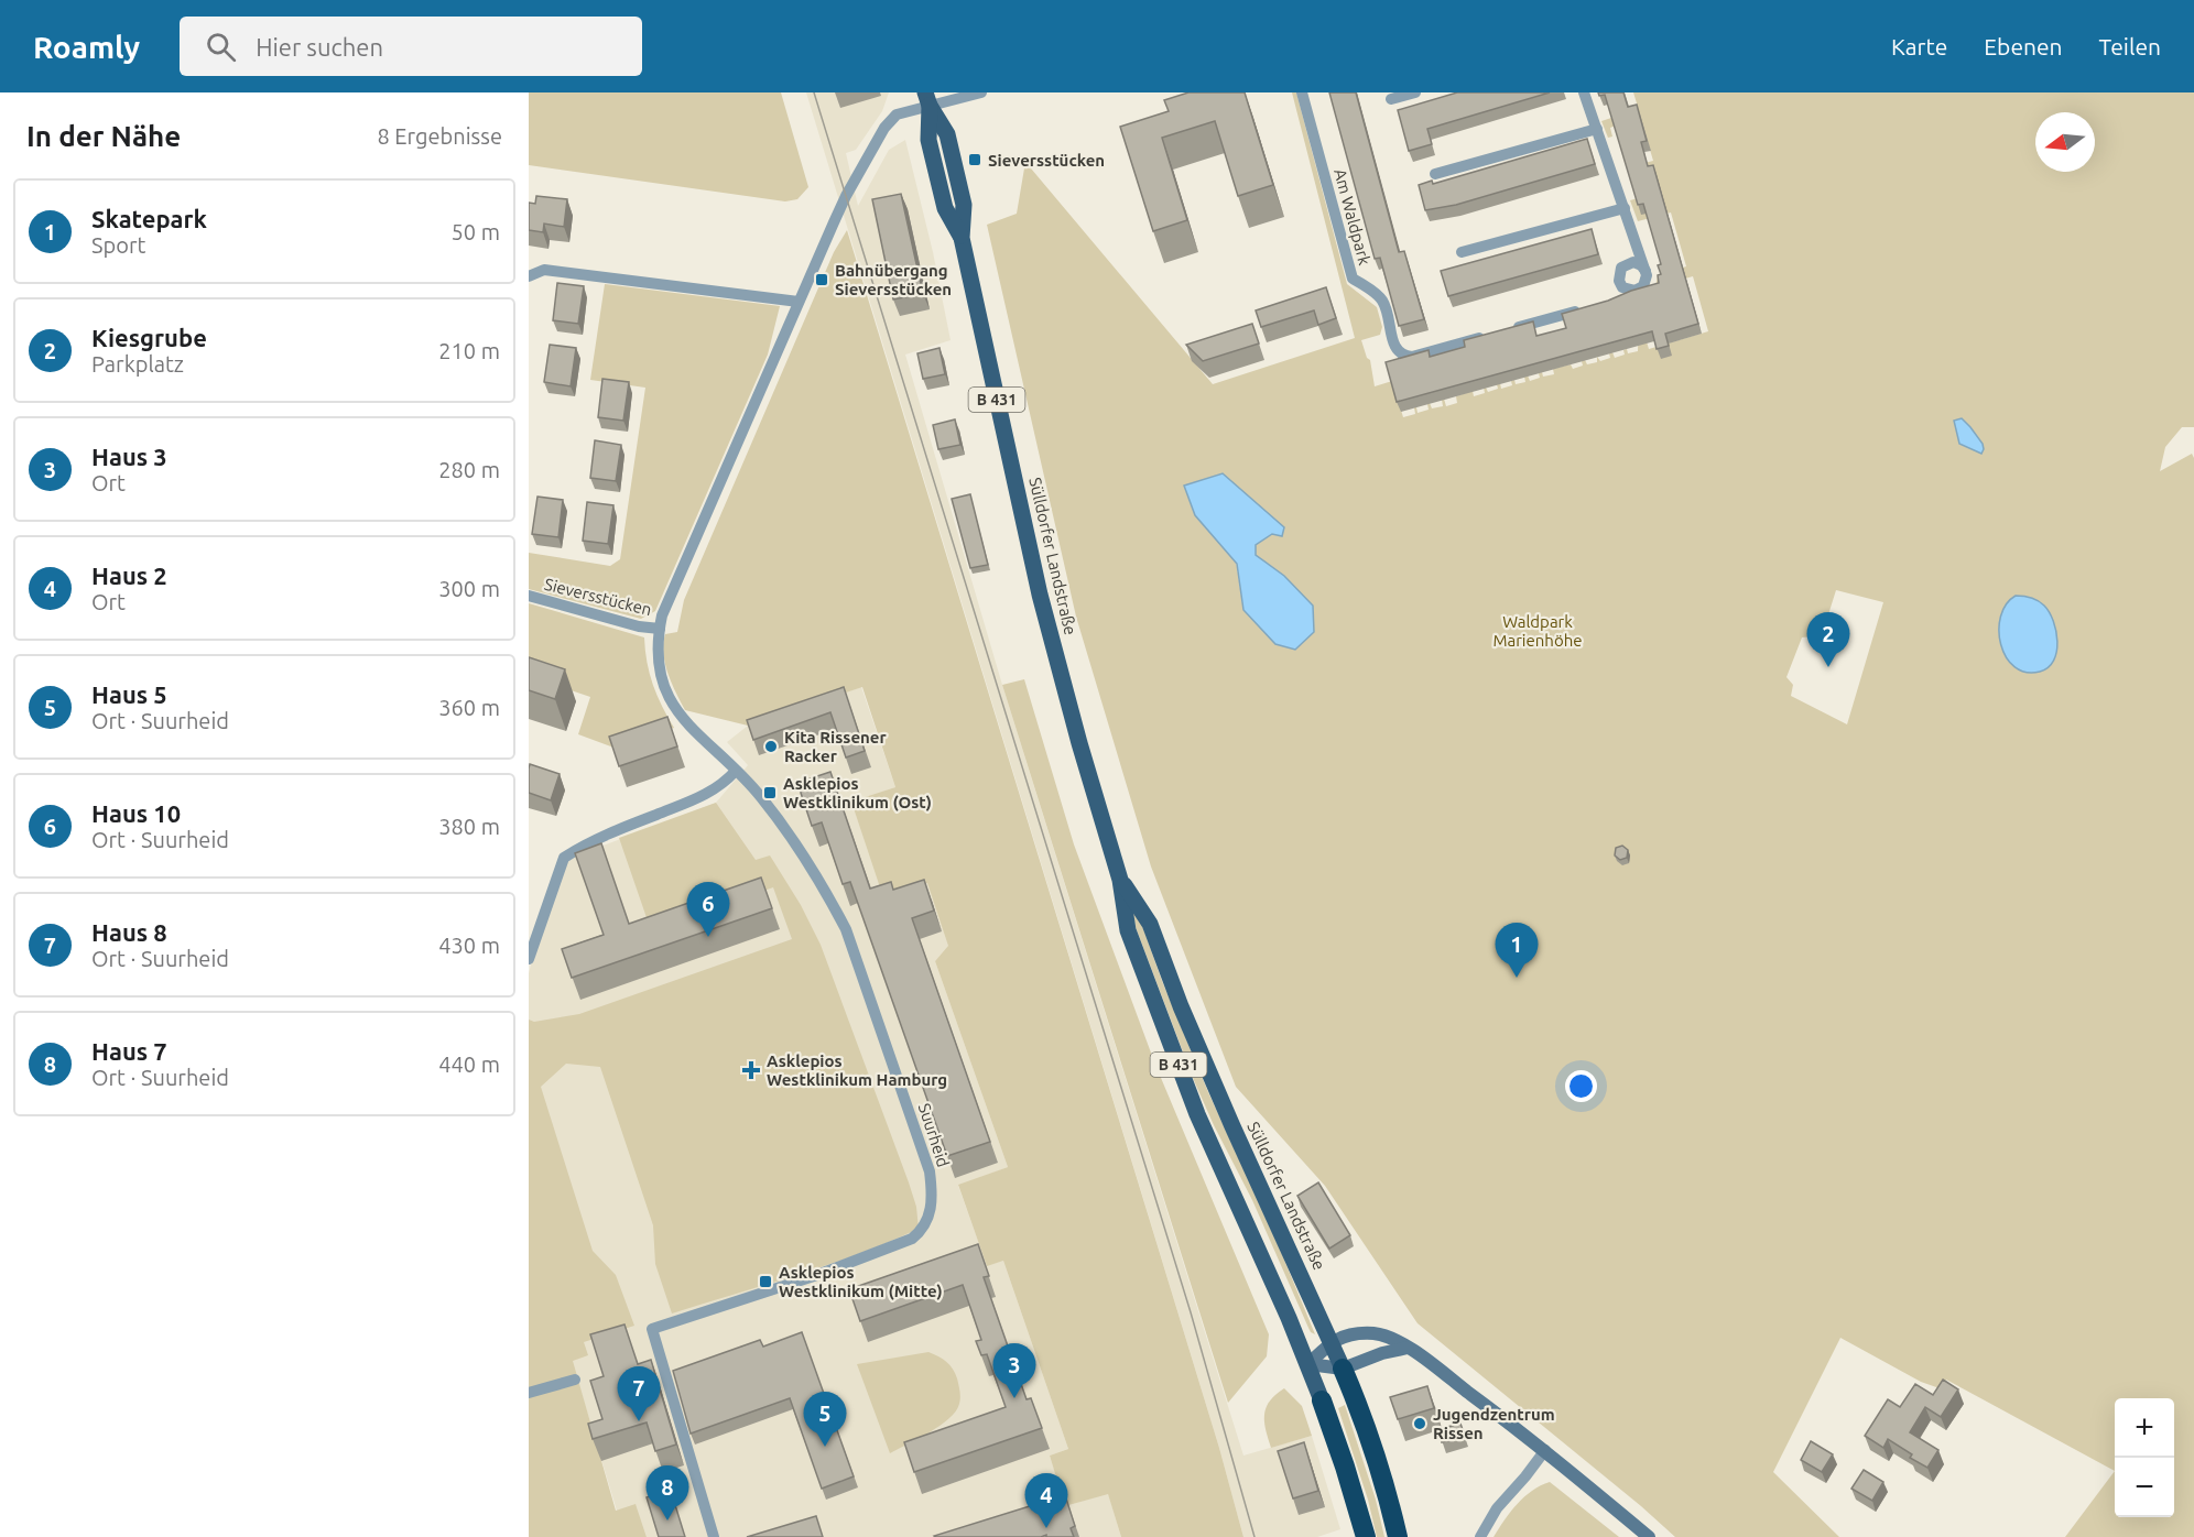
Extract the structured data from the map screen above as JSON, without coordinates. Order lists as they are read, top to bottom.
{
  "streets": {
    "highway": ["B 431", "Sülldorfer Landstraße"],
    "street": ["Am Waldpark", "Sieversstücken", "Suurheid"]
  },
  "crossings": [
    ["Sülldorfer Landstraße", "Sieversstücken"],
    ["Sieversstücken", "Suurheid"]
  ],
  "parks": ["Waldpark Marienhöhe"],
  "places": {
    "transit": [
      "Sieversstücken",
      "Bahnübergang Sieversstücken",
      "Asklepios Westklinikum (Ost)",
      "Asklepios Westklinikum (Mitte)"
    ],
    "other": ["Kita Rissener Racker", "Jugendzentrum Rissen"],
    "health": ["Asklepios Westklinikum Hamburg"]
  },
  "north": "left",
  "page": {
    "header": "Roamly",
    "search": "Hier suchen",
    "nav": ["Karte", "Ebenen", "Teilen"],
    "heading": ["In der Nähe", "8 Ergebnisse"],
    "list": [
      {
        "mark": "1",
        "name": "Skatepark",
        "note": "Sport",
        "value": "50 m"
      },
      {
        "mark": "2",
        "name": "Kiesgrube",
        "note": "Parkplatz",
        "value": "210 m"
      },
      {
        "mark": "3",
        "name": "Haus 3",
        "note": "Ort",
        "value": "280 m"
      },
      {
        "mark": "4",
        "name": "Haus 2",
        "note": "Ort",
        "value": "300 m"
      },
      {
        "mark": "5",
        "name": "Haus 5",
        "note": "Ort · Suurheid",
        "value": "360 m"
      },
      {
        "mark": "6",
        "name": "Haus 10",
        "note": "Ort · Suurheid",
        "value": "380 m"
      },
      {
        "mark": "7",
        "name": "Haus 8",
        "note": "Ort · Suurheid",
        "value": "430 m"
      },
      {
        "mark": "8",
        "name": "Haus 7",
        "note": "Ort · Suurheid",
        "value": "440 m"
      }
    ],
    "pins": [
      "2",
      "6",
      "1",
      "3",
      "7",
      "5",
      "8",
      "4"
    ],
    "map_buttons": ["+", "−"]
  }
}
